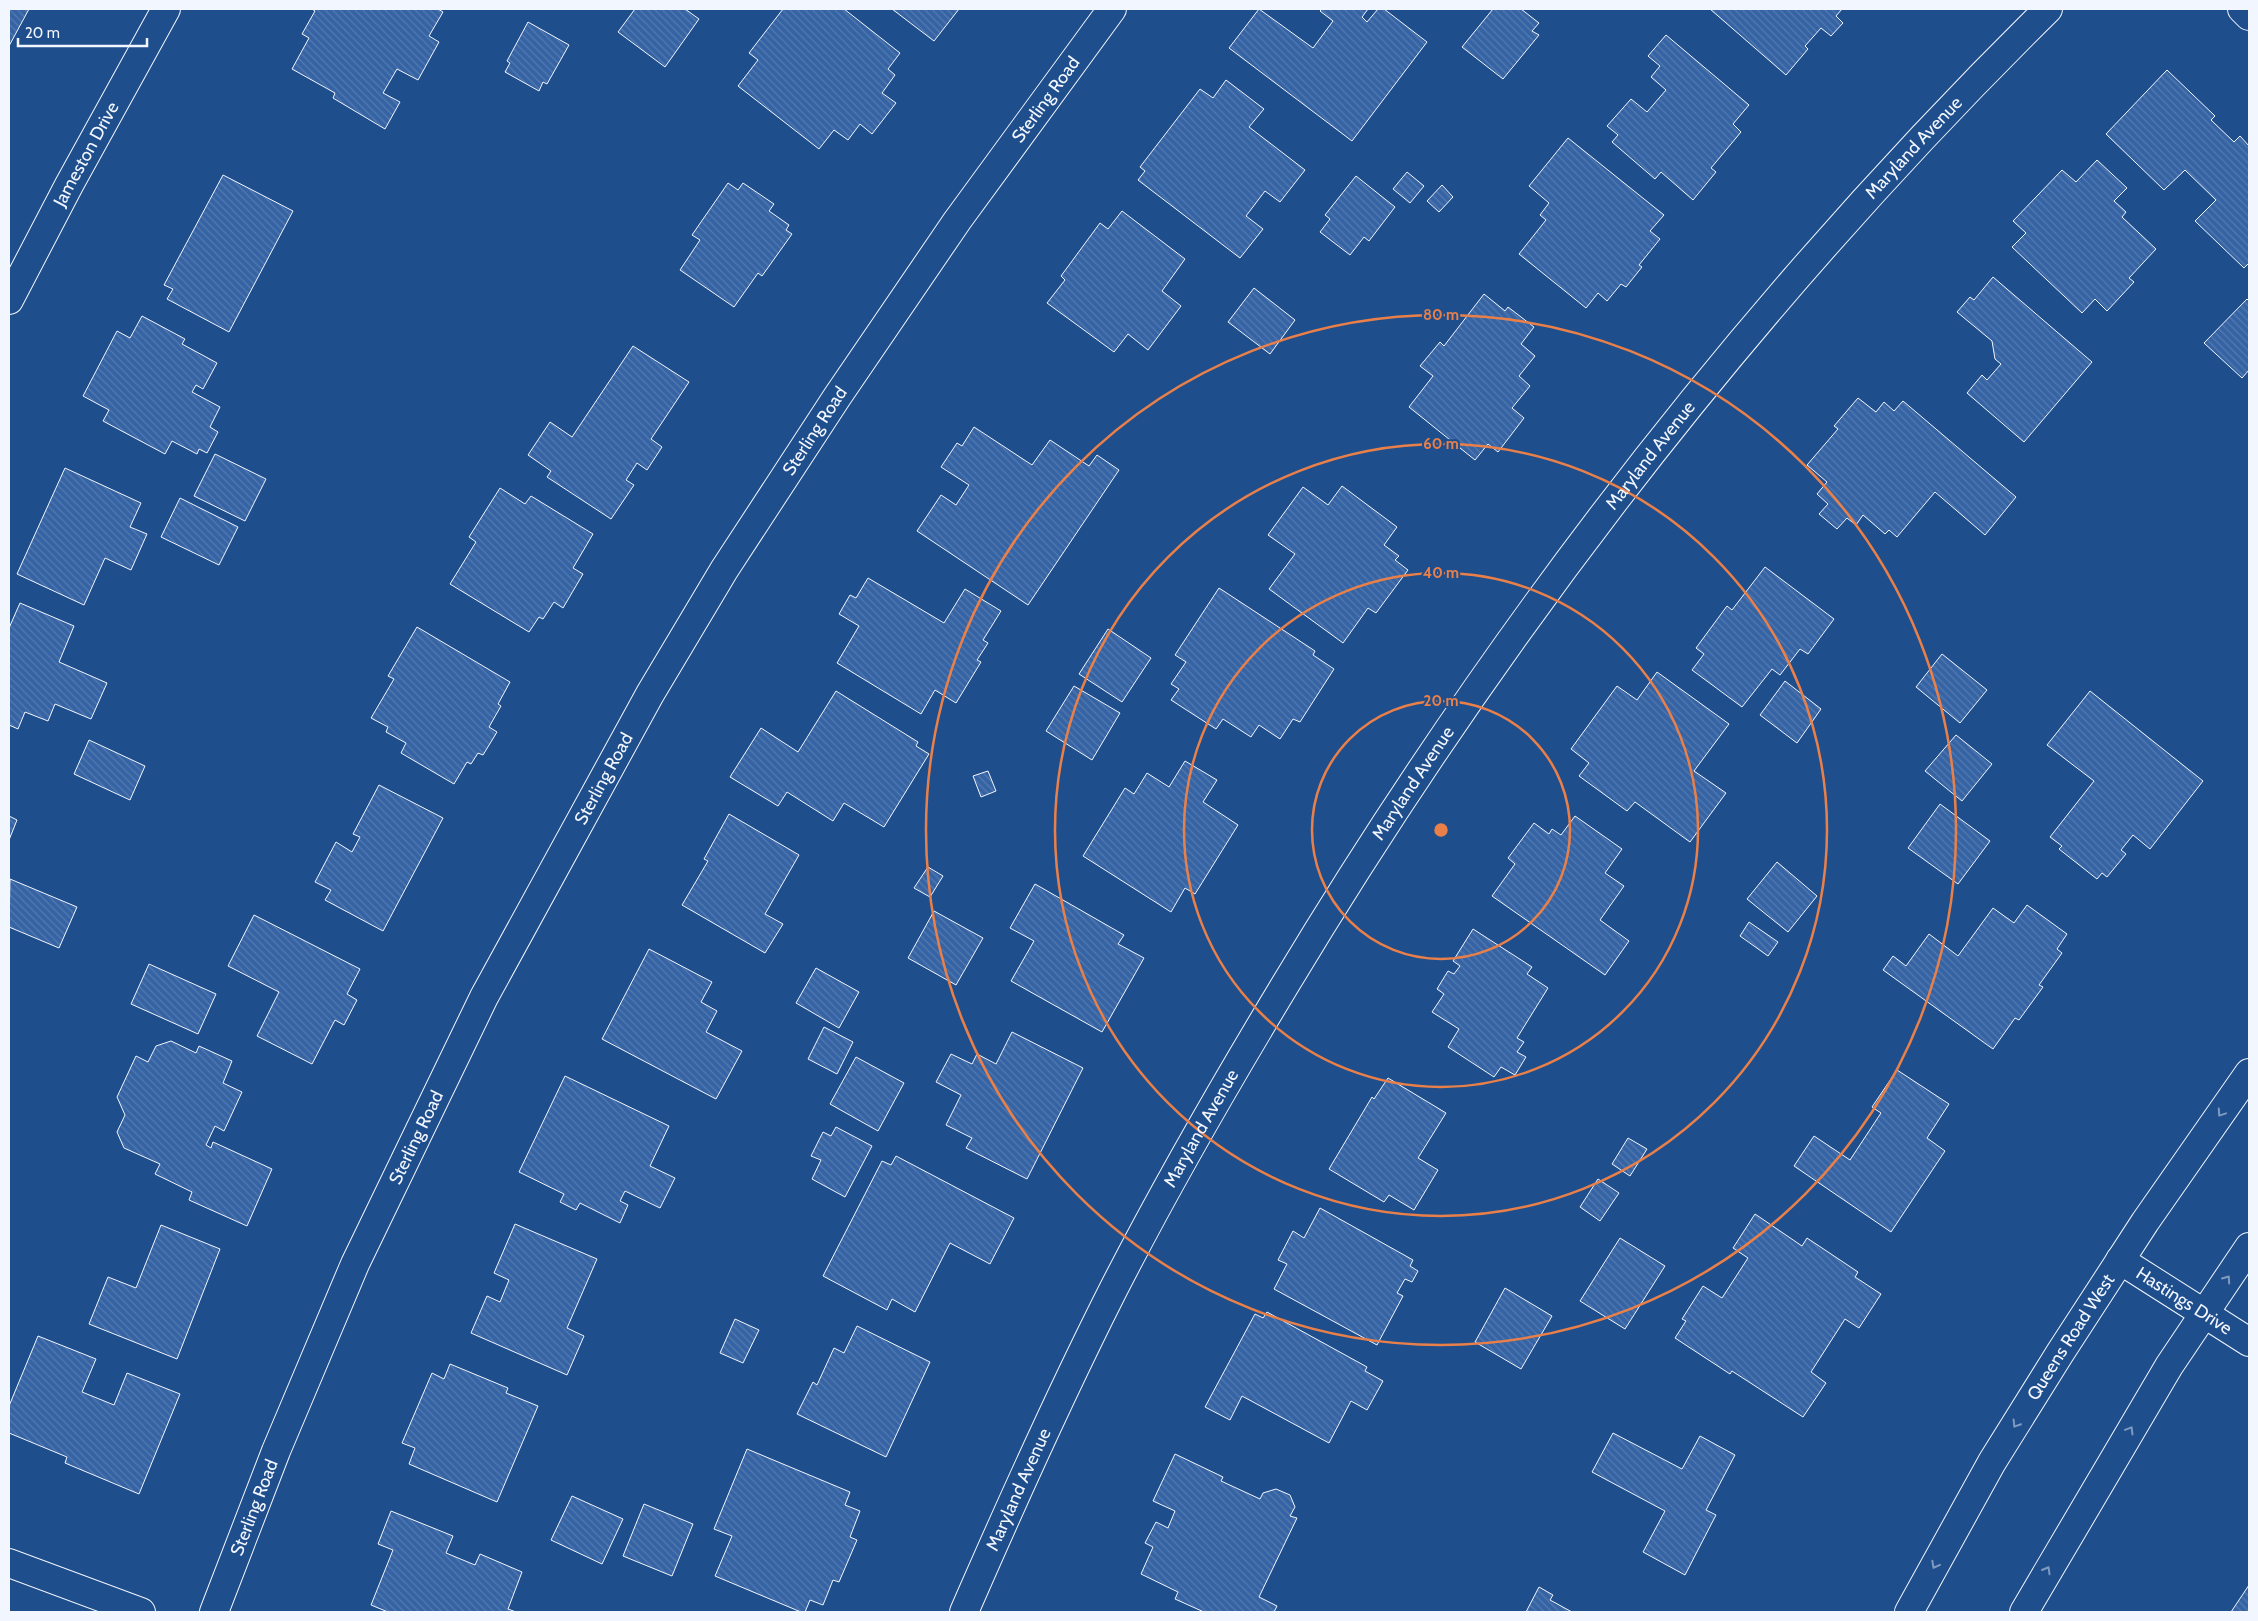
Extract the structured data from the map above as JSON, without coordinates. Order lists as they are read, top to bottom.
{
  "streets": {
    "street": [
      "Sterling Road",
      "Maryland Avenue",
      "Jameston Drive",
      "Hastings Drive",
      "Queens Road West"
    ]
  },
  "crossings": [
    ["Hastings Drive", "Queens Road West"]
  ],
  "scale_bar": "20 m",
  "rings": [
    "80 m",
    "60 m",
    "40 m",
    "20 m"
  ]
}
